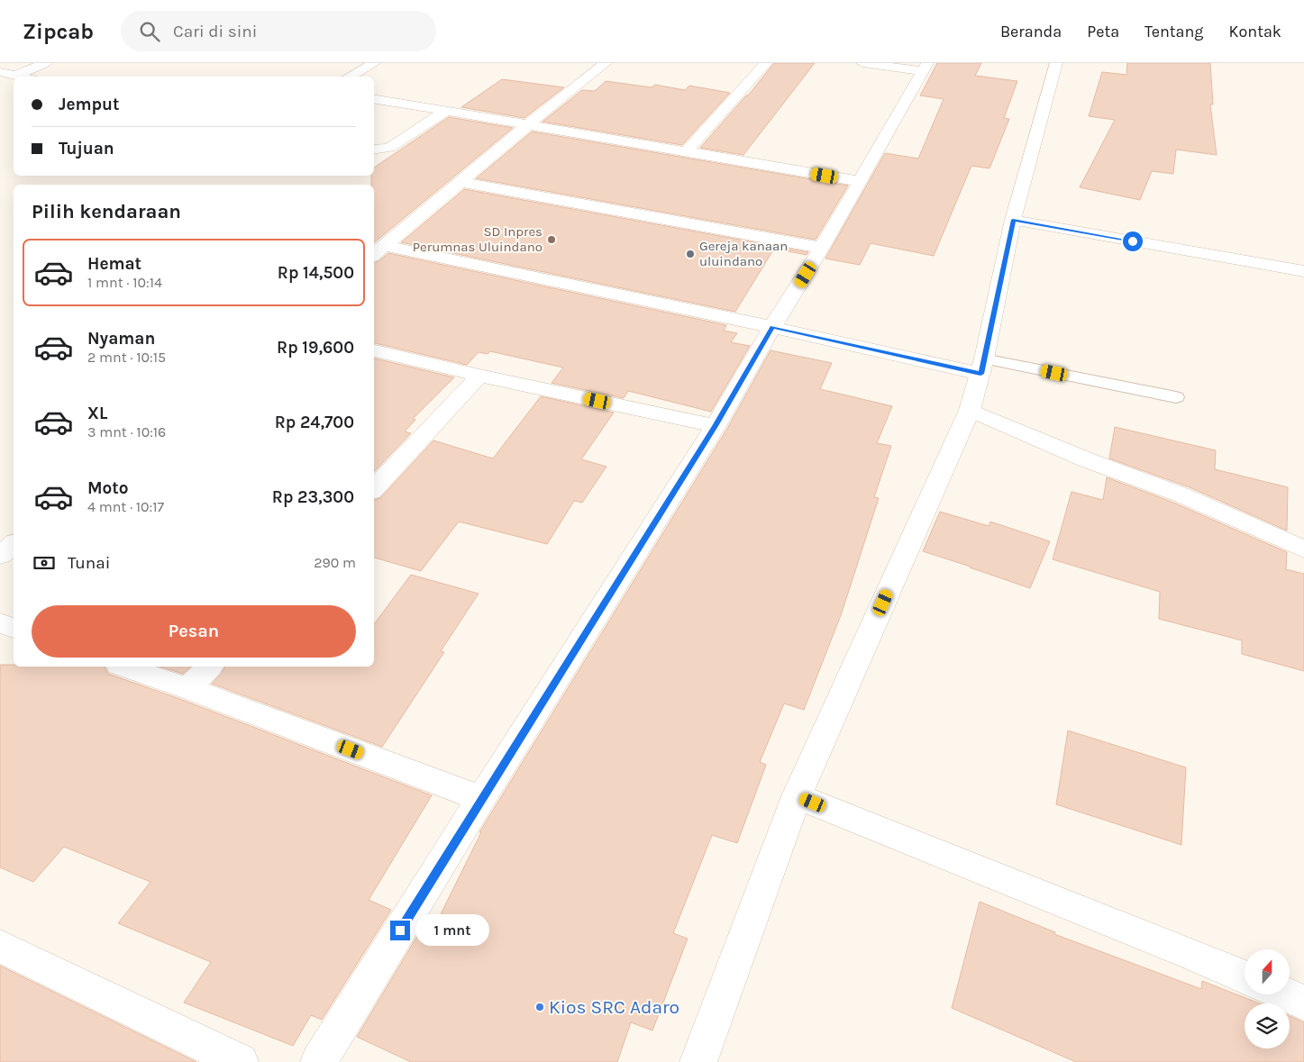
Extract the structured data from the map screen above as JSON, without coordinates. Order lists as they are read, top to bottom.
{
  "places": ["SD Inpres Perumnas Uluindano", "Gereja kanaan uluindano", "Kios SRC Adaro"],
  "north": "top",
  "page": {
    "header": "Zipcab",
    "search": "Cari di sini",
    "nav": [
      "Beranda",
      "Peta",
      "Tentang",
      "Kontak"
    ],
    "banner": ["Jemput", "Tujuan"],
    "heading": "Pilih kendaraan",
    "list": [
      {
        "name": "Hemat",
        "note": "1 mnt · 10:14",
        "value": "Rp 14,500"
      },
      {
        "name": "Nyaman",
        "note": "2 mnt · 10:15",
        "value": "Rp 19,600"
      },
      {
        "name": "XL",
        "note": "3 mnt · 10:16",
        "value": "Rp 24,700"
      },
      {
        "name": "Moto",
        "note": "4 mnt · 10:17",
        "value": "Rp 23,300"
      }
    ],
    "pay": ["Tunai", "290 m"],
    "buttons": "Pesan",
    "bubble": "1 mnt"
  }
}
